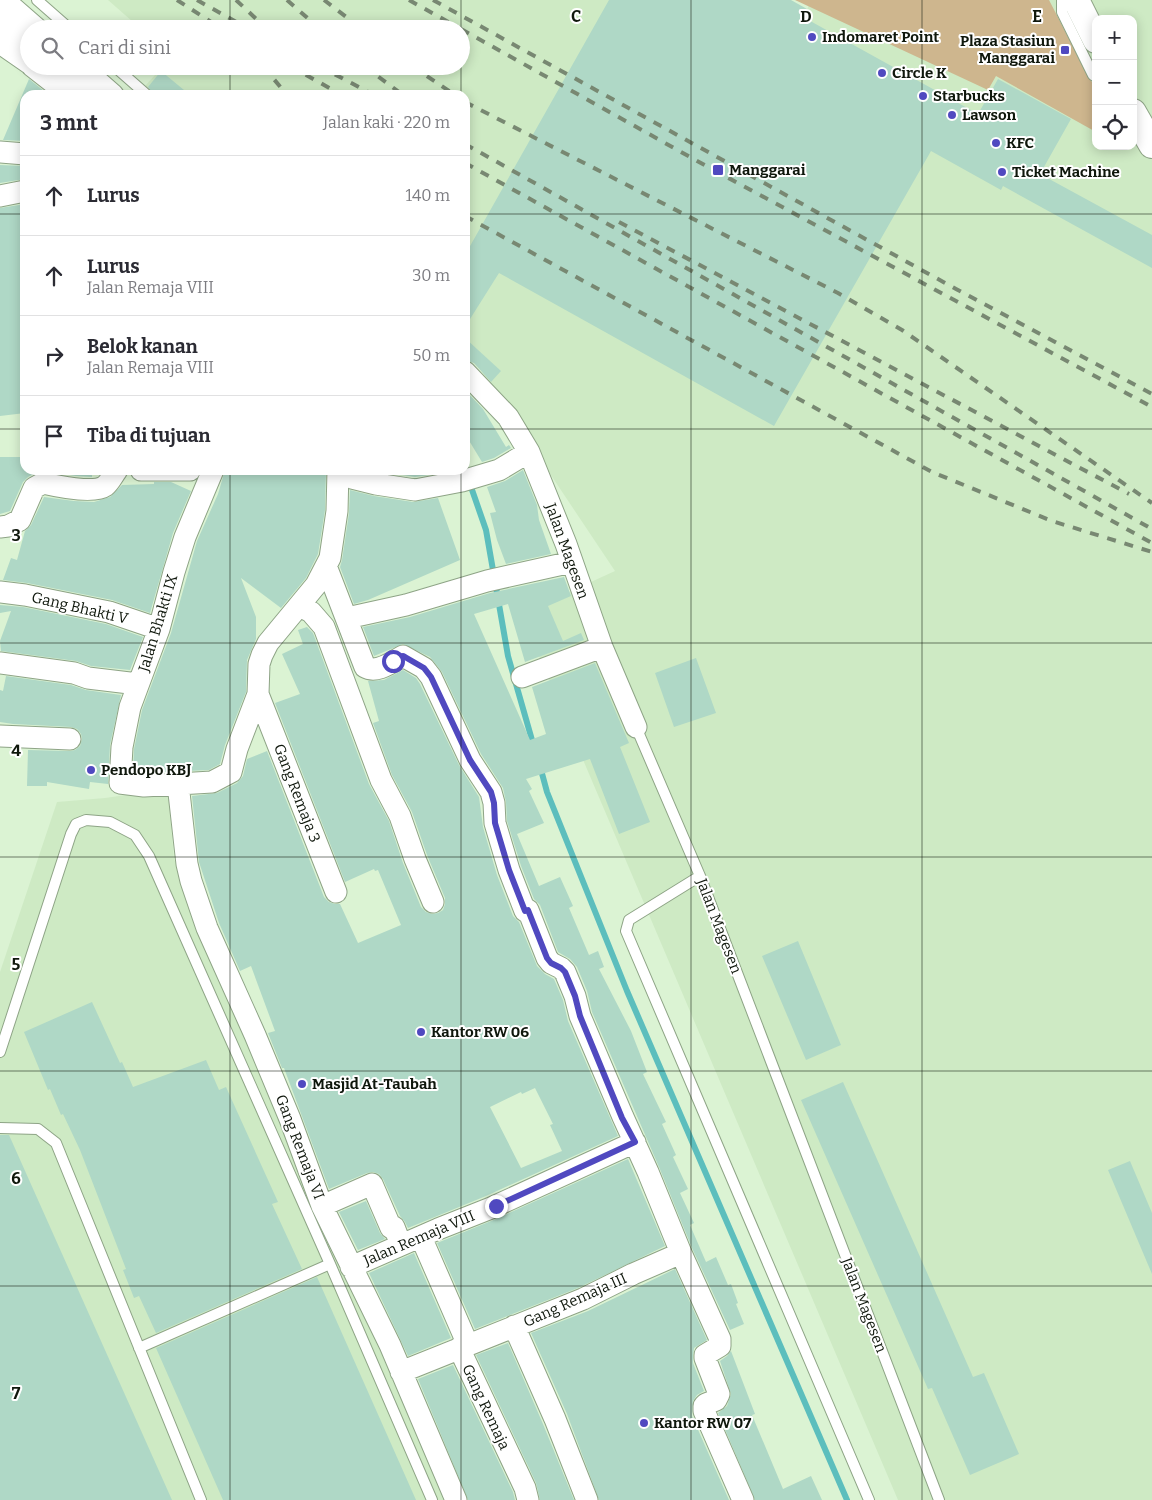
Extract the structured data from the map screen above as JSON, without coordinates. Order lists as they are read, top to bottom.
{
  "streets": {
    "street": [
      "Jalan Magesen",
      "Gang Bhakti V",
      "Jalan Bhakti IX",
      "Gang Remaja 3",
      "Gang Remaja VI",
      "Jalan Remaja VIII",
      "Gang Remaja III",
      "Gang Remaja"
    ]
  },
  "crossings": [
    ["Gang Bhakti V", "Jalan Bhakti IX"],
    ["Jalan Bhakti IX", "Gang Remaja VI"],
    ["Gang Remaja VI", "Jalan Remaja VIII"],
    ["Gang Remaja VI", "Gang Remaja III"],
    ["Jalan Remaja VIII", "Gang Remaja"],
    ["Gang Remaja III", "Gang Remaja"]
  ],
  "places": {
    "other": [
      "Indomaret Point",
      "Circle K",
      "Starbucks",
      "Lawson",
      "KFC",
      "Ticket Machine",
      "Pendopo KBJ",
      "Kantor RW 06",
      "Masjid At-Taubah",
      "Kantor RW 07"
    ],
    "transit": ["Plaza Stasiun Manggarai", "Manggarai"]
  },
  "page": {
    "map_buttons": ["+", "−"],
    "search": "Cari di sini",
    "heading": ["3 mnt", "Jalan kaki · 220 m"],
    "list": [
      ["Lurus", "140 m"],
      ["Lurus", "Jalan Remaja VIII", "30 m"],
      ["Belok kanan", "Jalan Remaja VIII", "50 m"],
      "Tiba di tujuan"
    ]
  },
  "grid": {
    "columns": ["C", "D", "E"],
    "rows": [
      "3",
      "4",
      "5",
      "6",
      "7"
    ]
  }
}
